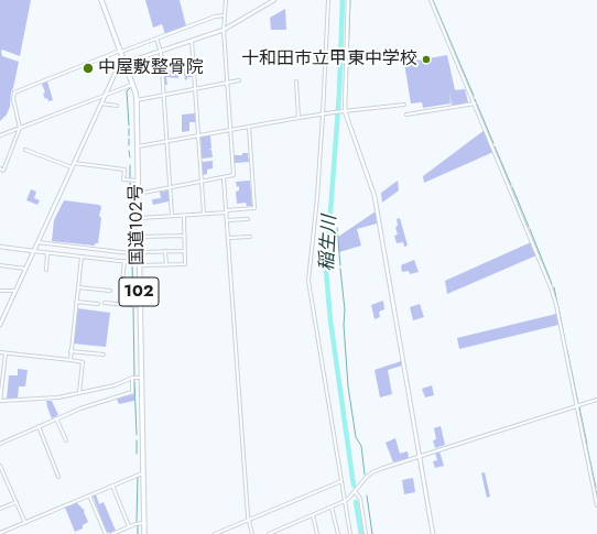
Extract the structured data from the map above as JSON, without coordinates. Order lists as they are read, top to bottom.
{
  "streets": {
    "highway": ["国道102号", "102"]
  },
  "water": ["稲生川"],
  "places": ["十和田市立甲東中学校", "中屋敷整骨院"]
}
